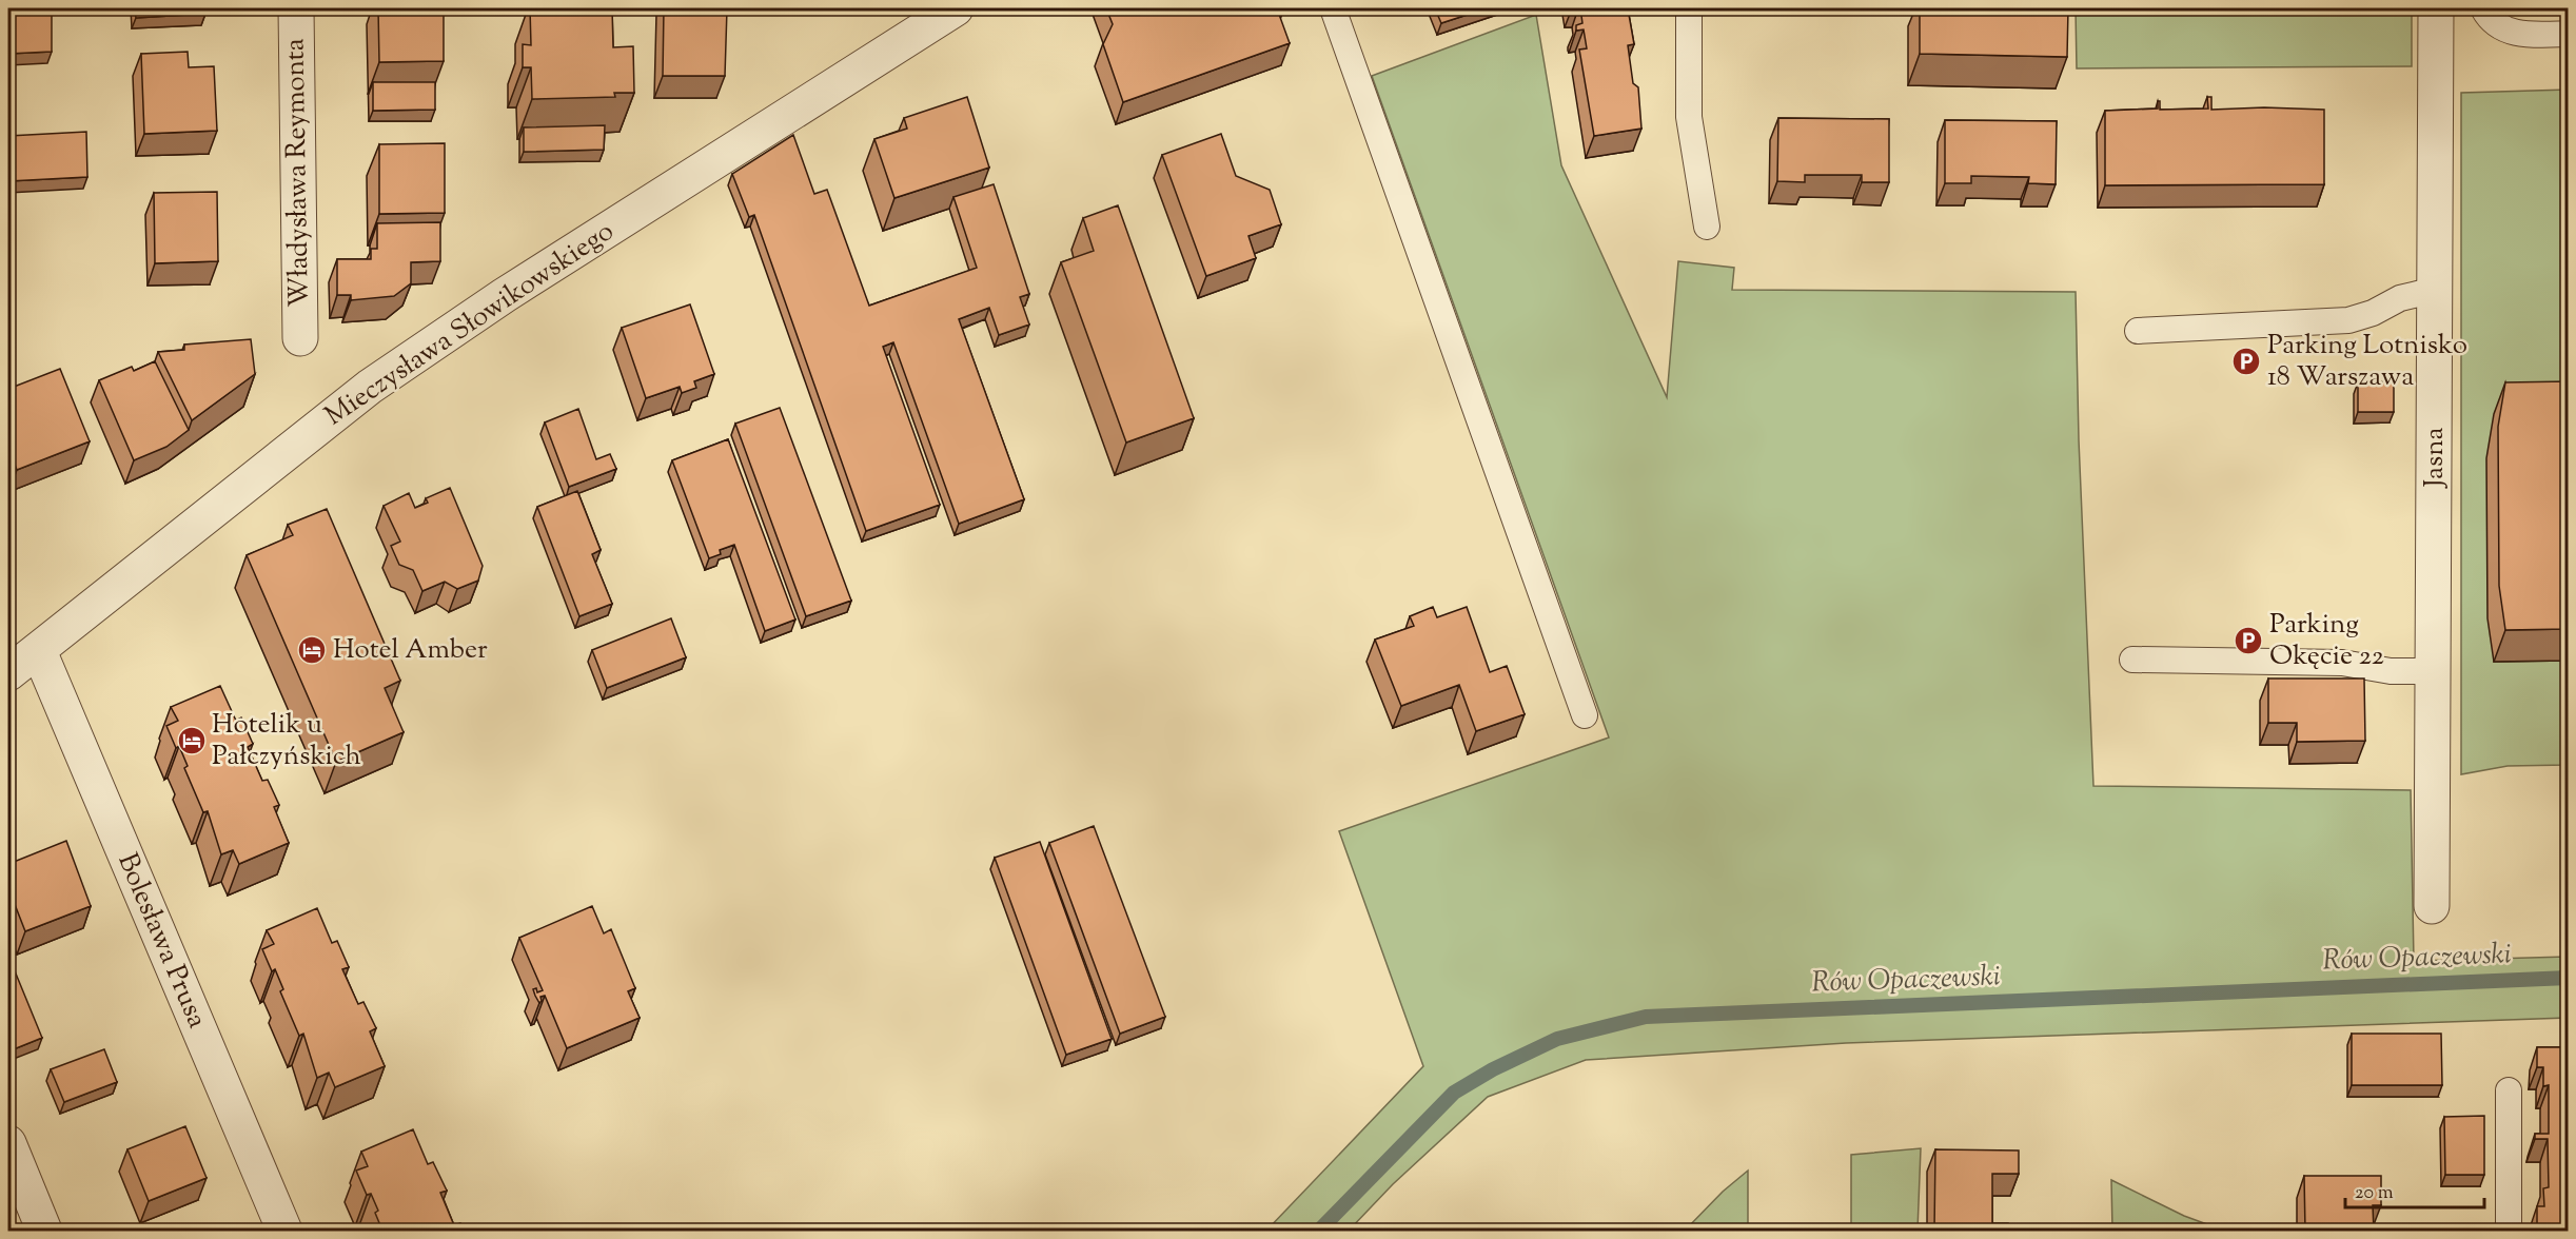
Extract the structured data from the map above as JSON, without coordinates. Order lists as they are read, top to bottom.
{
  "streets": {
    "street": [
      "Władysława Reymonta",
      "Mieczysława Słowikowskiego",
      "Jasna",
      "Bolesława Prusa"
    ]
  },
  "crossings": [
    ["Mieczysława Słowikowskiego", "Bolesława Prusa"]
  ],
  "water": ["Rów Opaczewski"],
  "places": {
    "parking": ["Parking Lotnisko 18 Warszawa", "Parking Okęcie 22"],
    "hotel": ["Hotel Amber", "Hotelik u Pałczyńskich"]
  },
  "scale_bar": "20 m"
}
